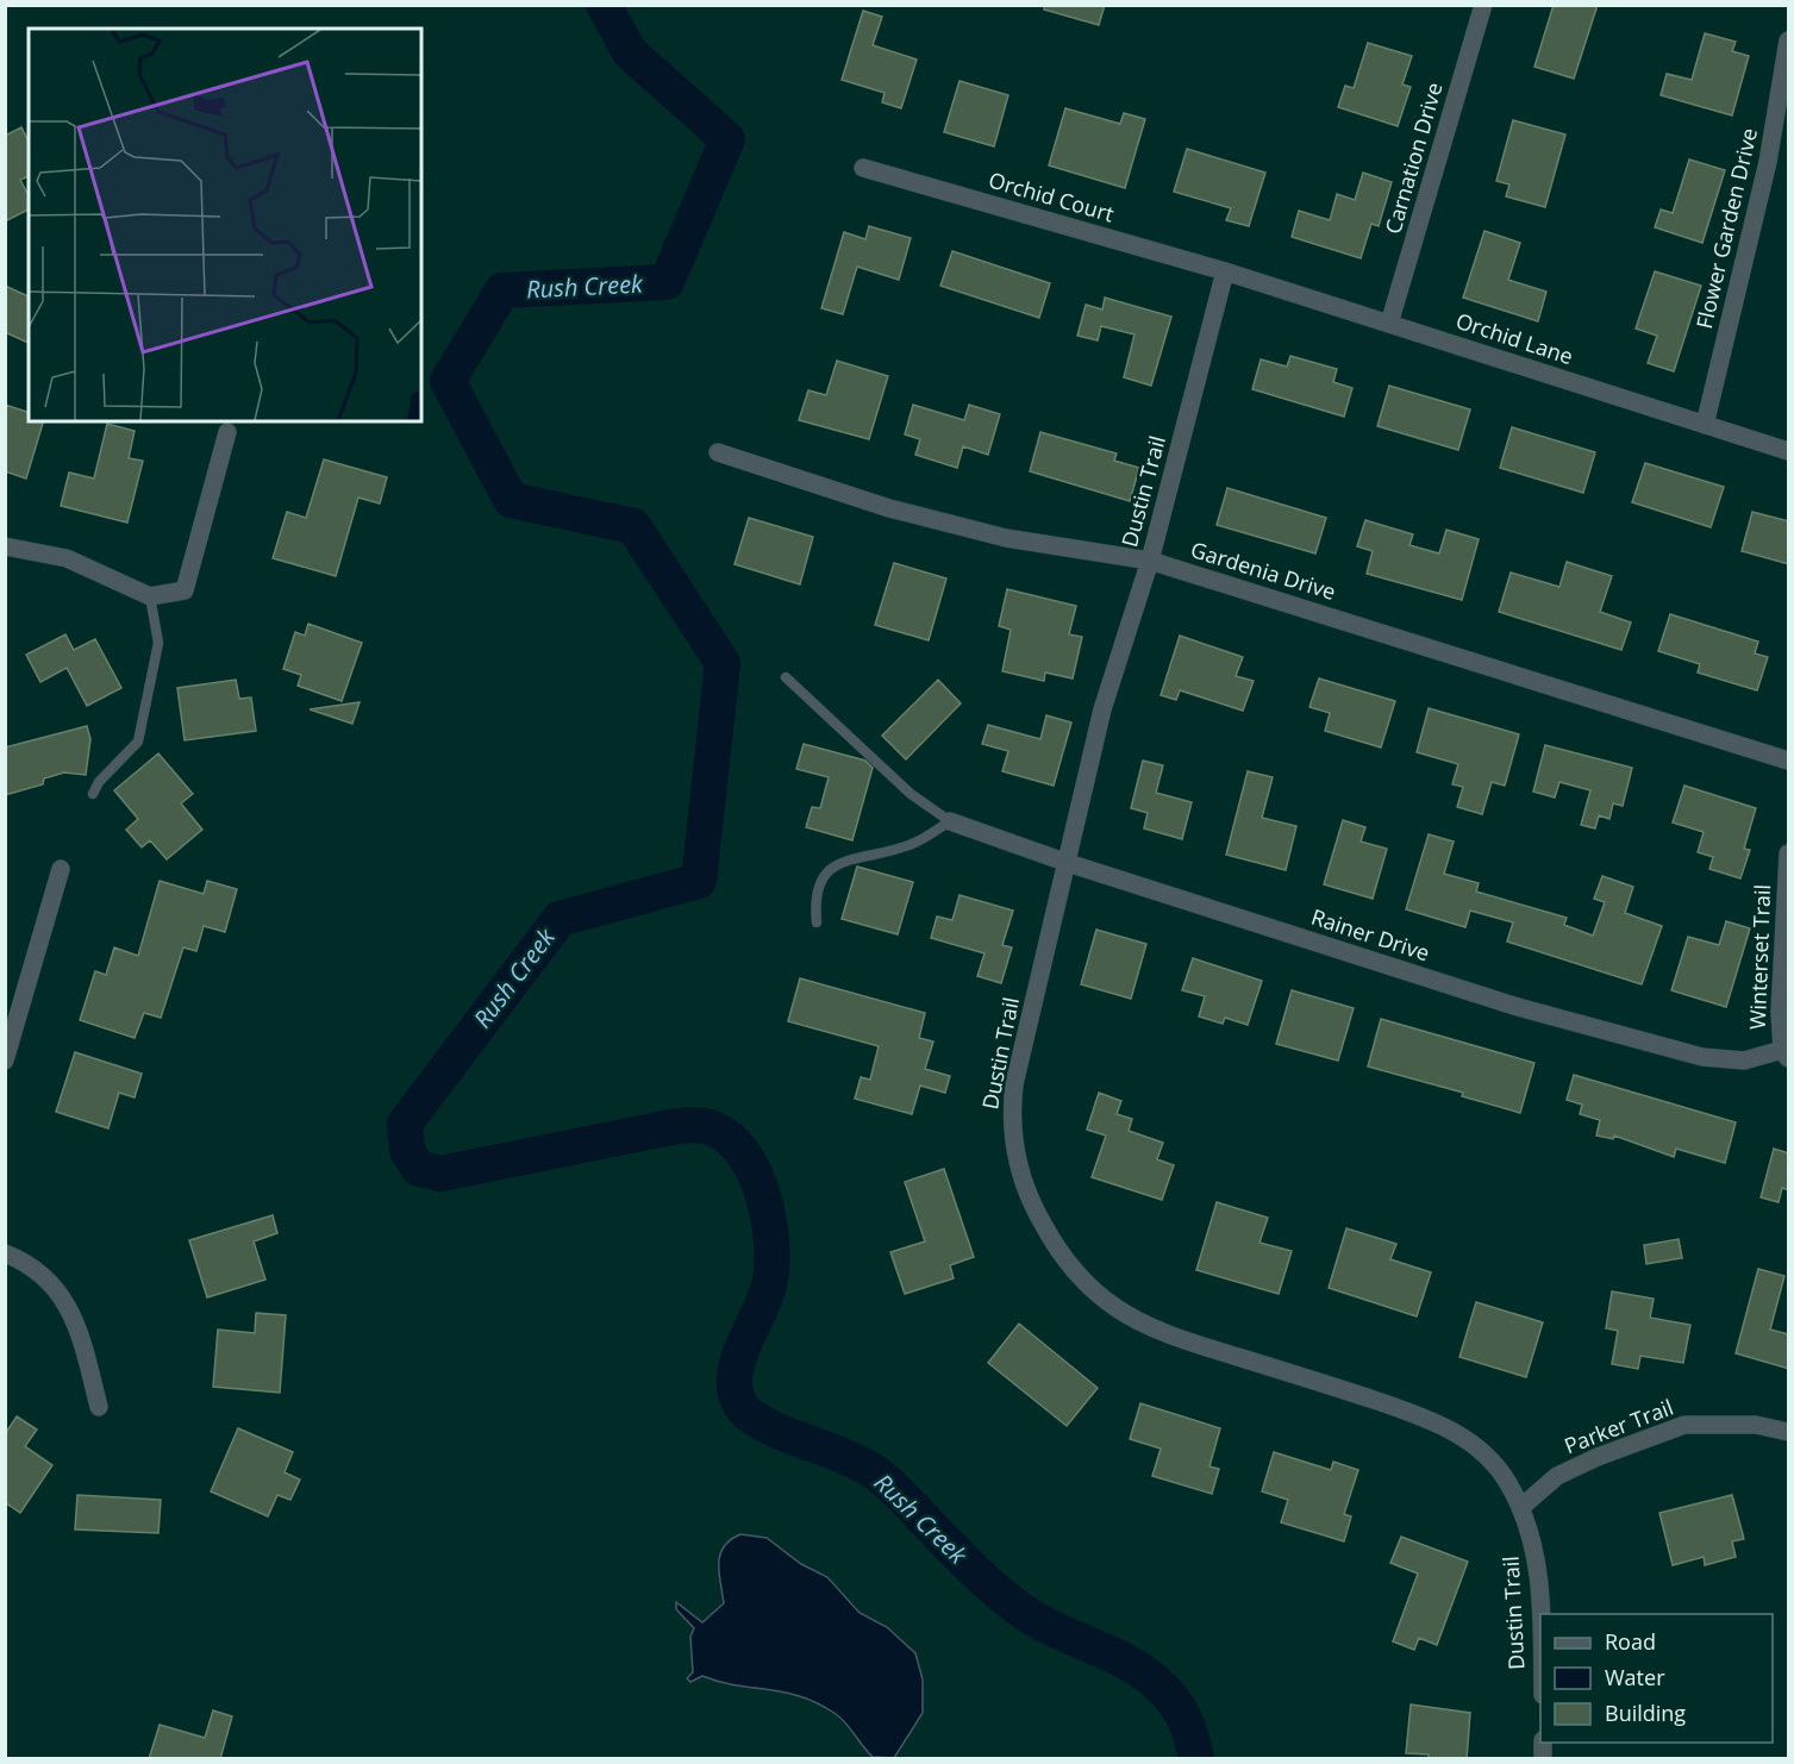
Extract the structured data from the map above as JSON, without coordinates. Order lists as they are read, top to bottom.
{
  "streets": {
    "street": [
      "Carnation Drive",
      "Orchid Court",
      "Flower Garden Drive",
      "Orchid Lane",
      "Dustin Trail",
      "Gardenia Drive",
      "Rainer Drive",
      "Winterset Trail",
      "Parker Trail"
    ]
  },
  "crossings": [
    ["Carnation Drive", "Orchid Lane"],
    ["Orchid Court", "Orchid Lane"],
    ["Orchid Court", "Dustin Trail"],
    ["Flower Garden Drive", "Orchid Lane"],
    ["Orchid Lane", "Dustin Trail"],
    ["Dustin Trail", "Gardenia Drive"],
    ["Dustin Trail", "Rainer Drive"],
    ["Dustin Trail", "Parker Trail"],
    ["Rainer Drive", "Winterset Trail"]
  ],
  "water": ["Rush Creek"],
  "legend": ["Road", "Water", "Building"]
}
